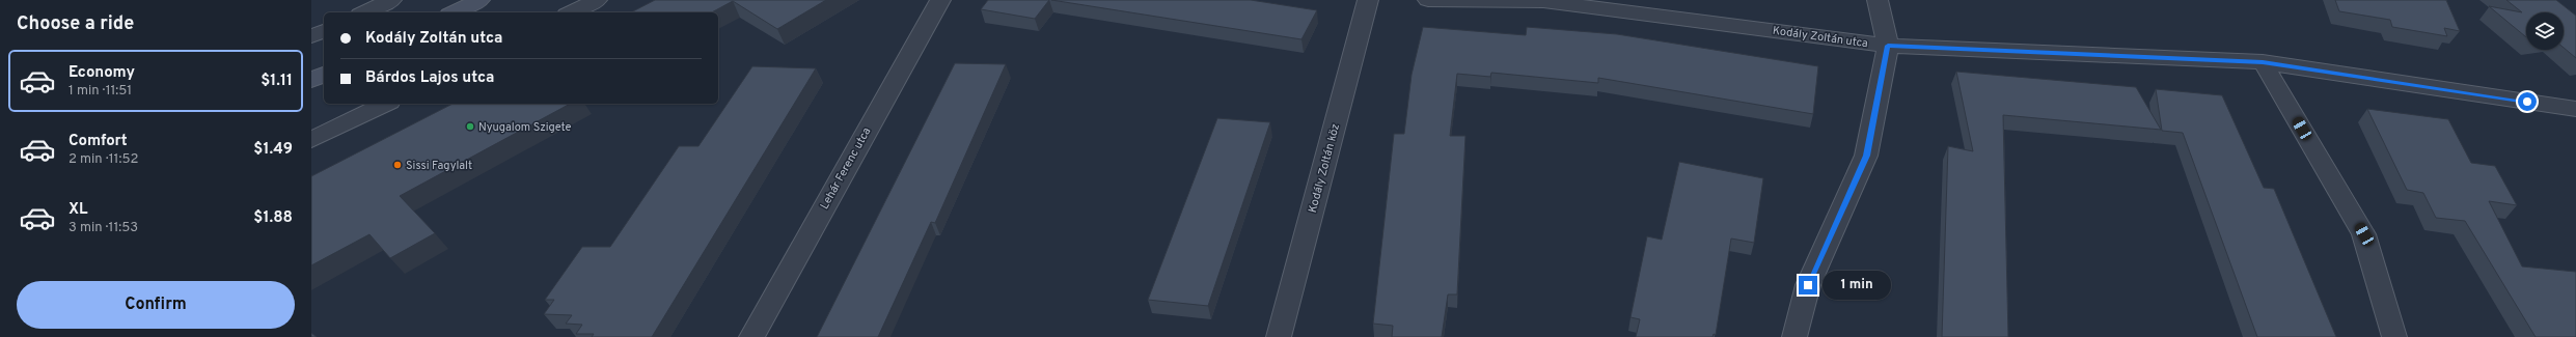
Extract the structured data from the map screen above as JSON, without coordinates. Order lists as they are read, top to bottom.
{
  "streets": {
    "street": ["Kodály Zoltán utca", "Lehár Ferenc utca", "Kodály Zoltán köz"]
  },
  "places": ["Nyugalom Szigete", "Sissi Fagylalt"],
  "page": {
    "heading": "Choose a ride",
    "banner": ["Kodály Zoltán utca", "Bárdos Lajos utca"],
    "list": [
      {
        "name": "Economy",
        "note": "1 min · 11:51",
        "value": "$1.11"
      },
      {
        "name": "Comfort",
        "note": "2 min · 11:52",
        "value": "$1.49"
      },
      {
        "name": "XL",
        "note": "3 min · 11:53",
        "value": "$1.88"
      }
    ],
    "bubble": "1 min",
    "buttons": "Confirm"
  }
}
